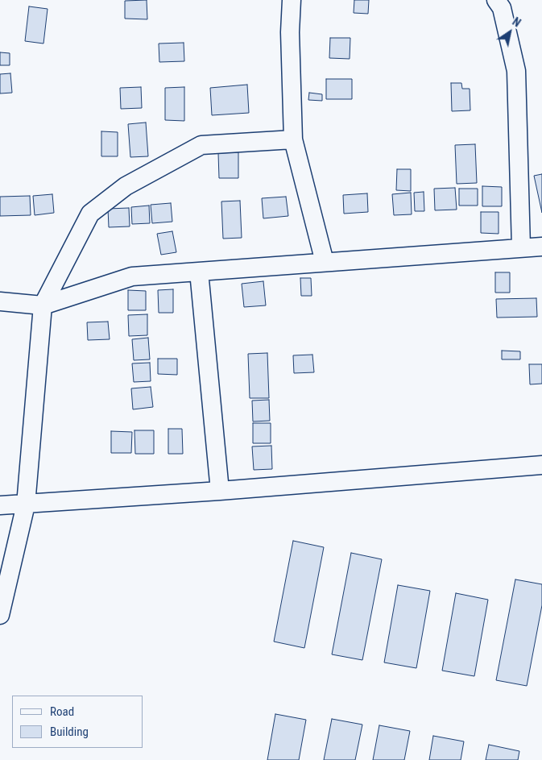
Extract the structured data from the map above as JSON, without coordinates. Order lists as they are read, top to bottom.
{
  "legend": ["Road", "Building"],
  "north": "top right"
}
